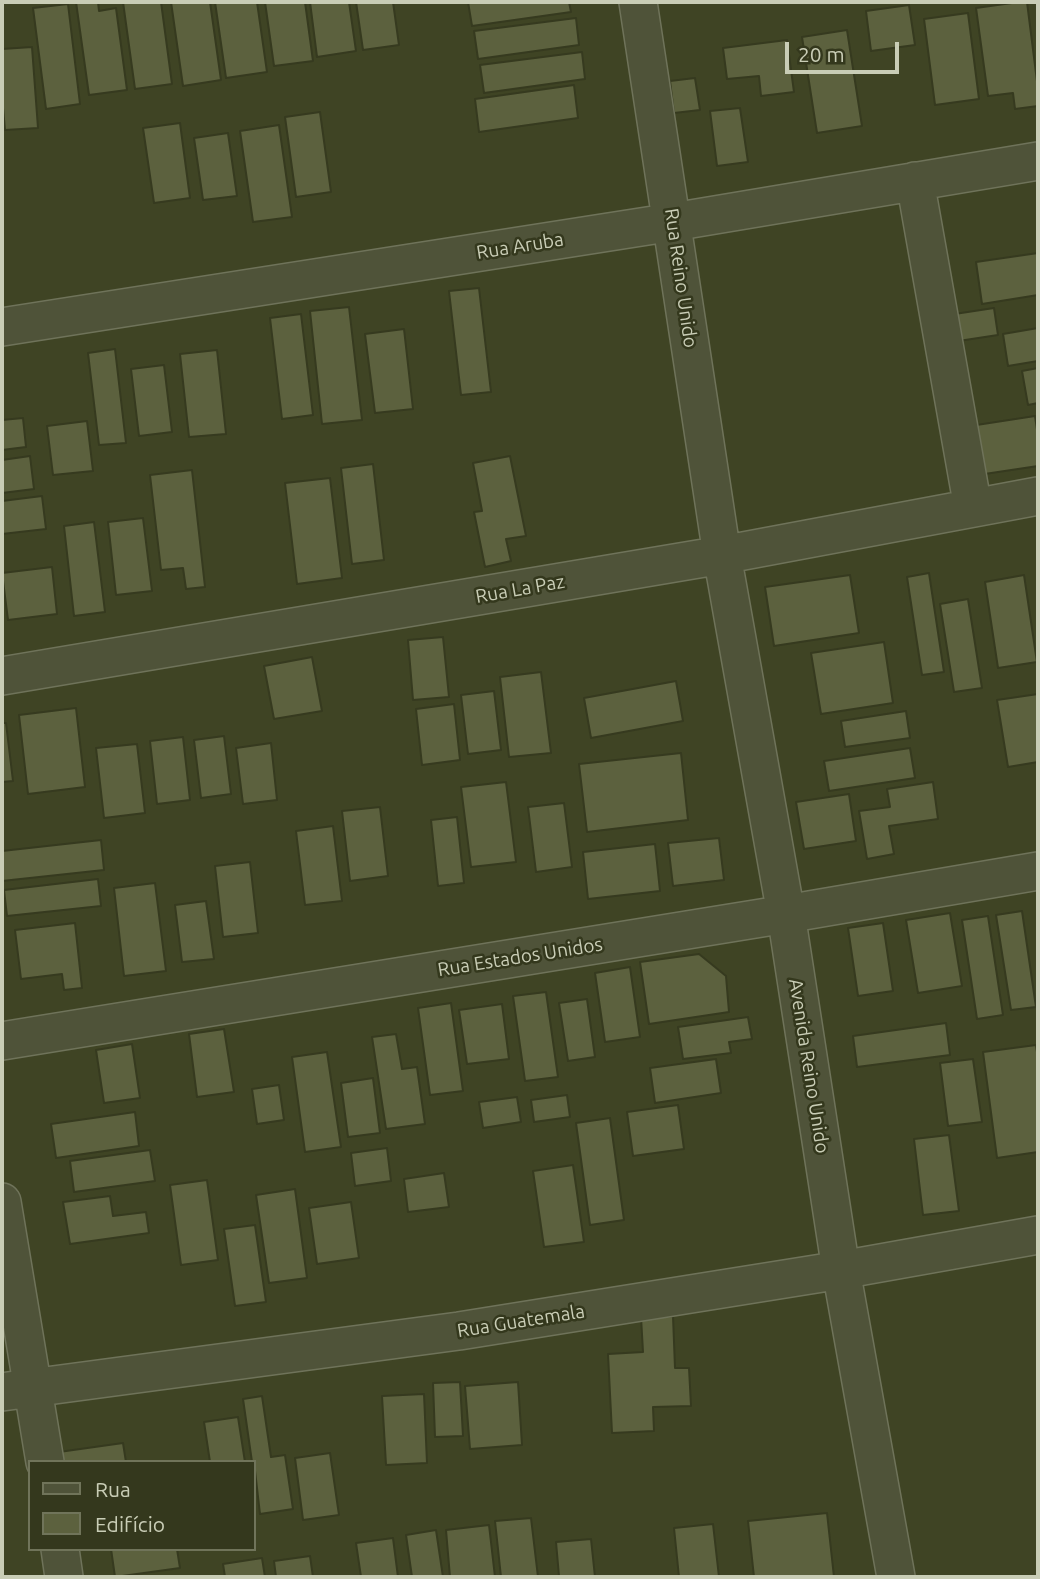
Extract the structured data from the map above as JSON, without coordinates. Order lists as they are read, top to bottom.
{
  "streets": {
    "street": [
      "Rua Aruba",
      "Rua Reino Unido",
      "Rua La Paz",
      "Rua Estados Unidos",
      "Avenida Reino Unido",
      "Rua Guatemala"
    ]
  },
  "crossings": [
    ["Rua Aruba", "Rua Reino Unido"],
    ["Rua Reino Unido", "Rua La Paz"],
    ["Rua Reino Unido", "Avenida Reino Unido"],
    ["Rua La Paz", "Avenida Reino Unido"],
    ["Rua Estados Unidos", "Avenida Reino Unido"],
    ["Avenida Reino Unido", "Rua Guatemala"]
  ],
  "legend": ["Rua", "Edifício"],
  "scale_bar": "20 m"
}
